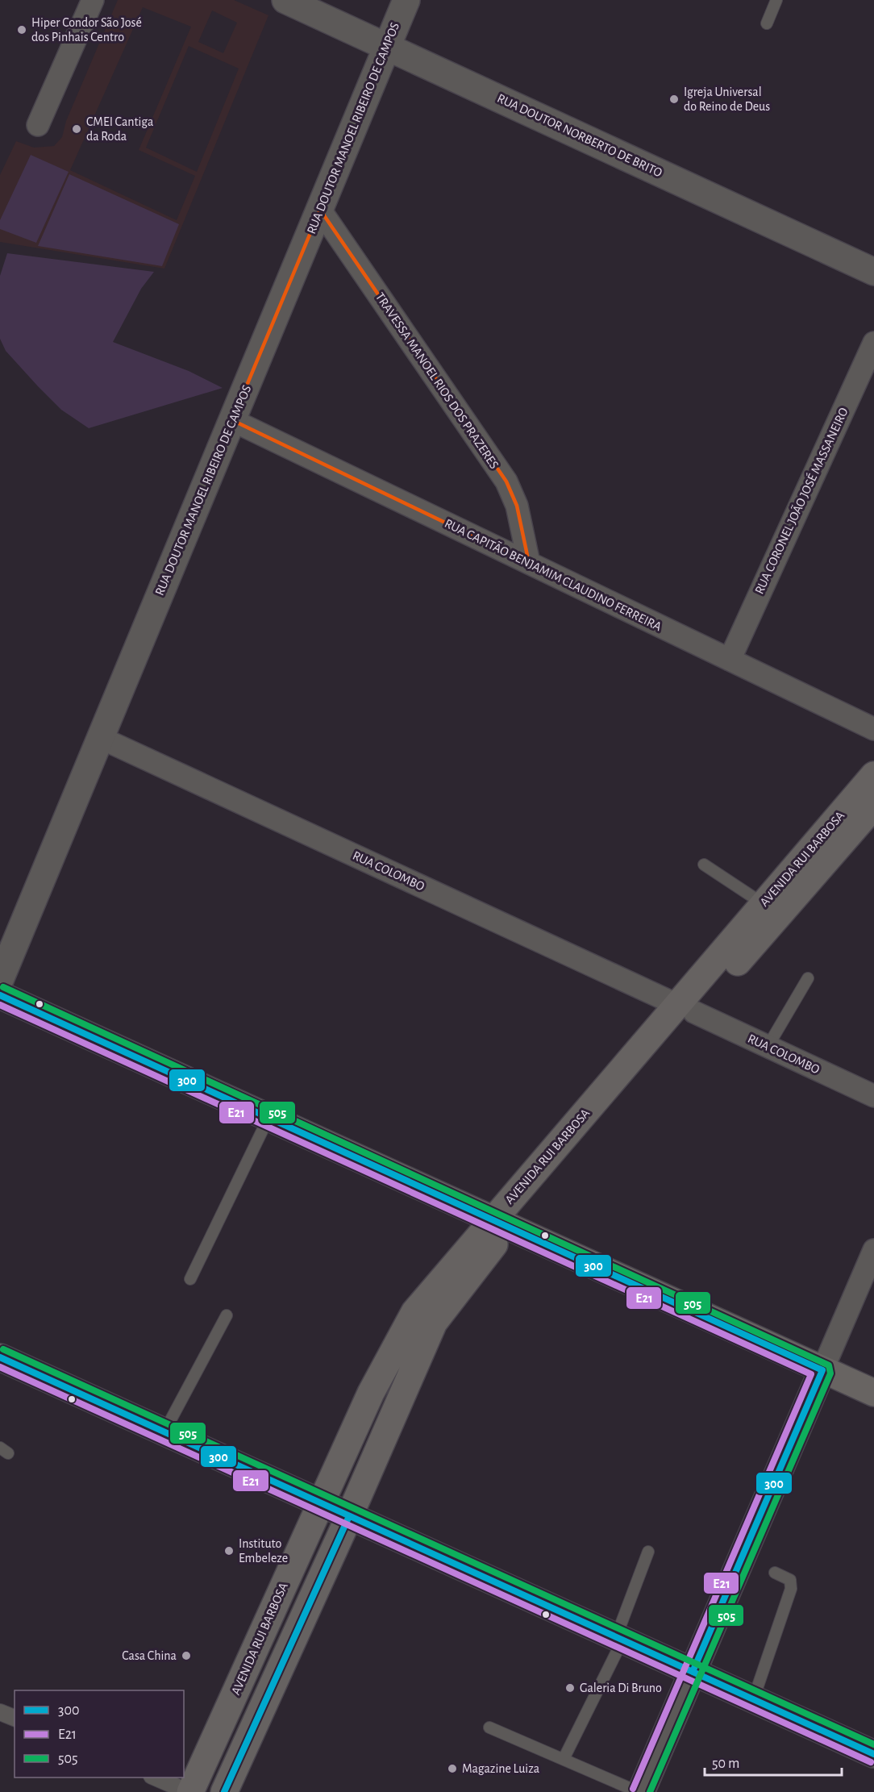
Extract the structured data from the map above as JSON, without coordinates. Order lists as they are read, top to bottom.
{
  "streets": {
    "main road": ["AVENIDA RUI BARBOSA"],
    "street": [
      "RUA DOUTOR MANOEL RIBEIRO DE CAMPOS",
      "RUA DOUTOR NORBERTO DE BRITO",
      "TRAVESSA MANOEL RIOS DOS PRAZERES",
      "RUA CORONEL JOÃO JOSÉ MASSANEIRO",
      "RUA CAPITÃO BENJAMIM CLAUDINO FERREIRA",
      "RUA COLOMBO"
    ]
  },
  "crossings": [
    ["RUA DOUTOR MANOEL RIBEIRO DE CAMPOS", "RUA DOUTOR NORBERTO DE BRITO"],
    ["RUA DOUTOR MANOEL RIBEIRO DE CAMPOS", "TRAVESSA MANOEL RIOS DOS PRAZERES"],
    ["RUA DOUTOR MANOEL RIBEIRO DE CAMPOS", "RUA CAPITÃO BENJAMIM CLAUDINO FERREIRA"],
    ["RUA DOUTOR MANOEL RIBEIRO DE CAMPOS", "RUA COLOMBO"],
    ["TRAVESSA MANOEL RIOS DOS PRAZERES", "RUA CAPITÃO BENJAMIM CLAUDINO FERREIRA"],
    ["RUA CORONEL JOÃO JOSÉ MASSANEIRO", "RUA CAPITÃO BENJAMIM CLAUDINO FERREIRA"],
    ["AVENIDA RUI BARBOSA", "RUA COLOMBO"]
  ],
  "places": [
    "Hiper Condor São José dos Pinhais Centro",
    "Igreja Universal do Reino de Deus",
    "CMEI Cantiga da Roda",
    "Instituto Embeleze",
    "Casa China",
    "Galeria Di Bruno",
    "Magazine Luiza"
  ],
  "lines": ["transit line 505", "transit line 300", "transit line E21"],
  "legend": ["300", "E21", "505"],
  "scale_bar": "50 m"
}
